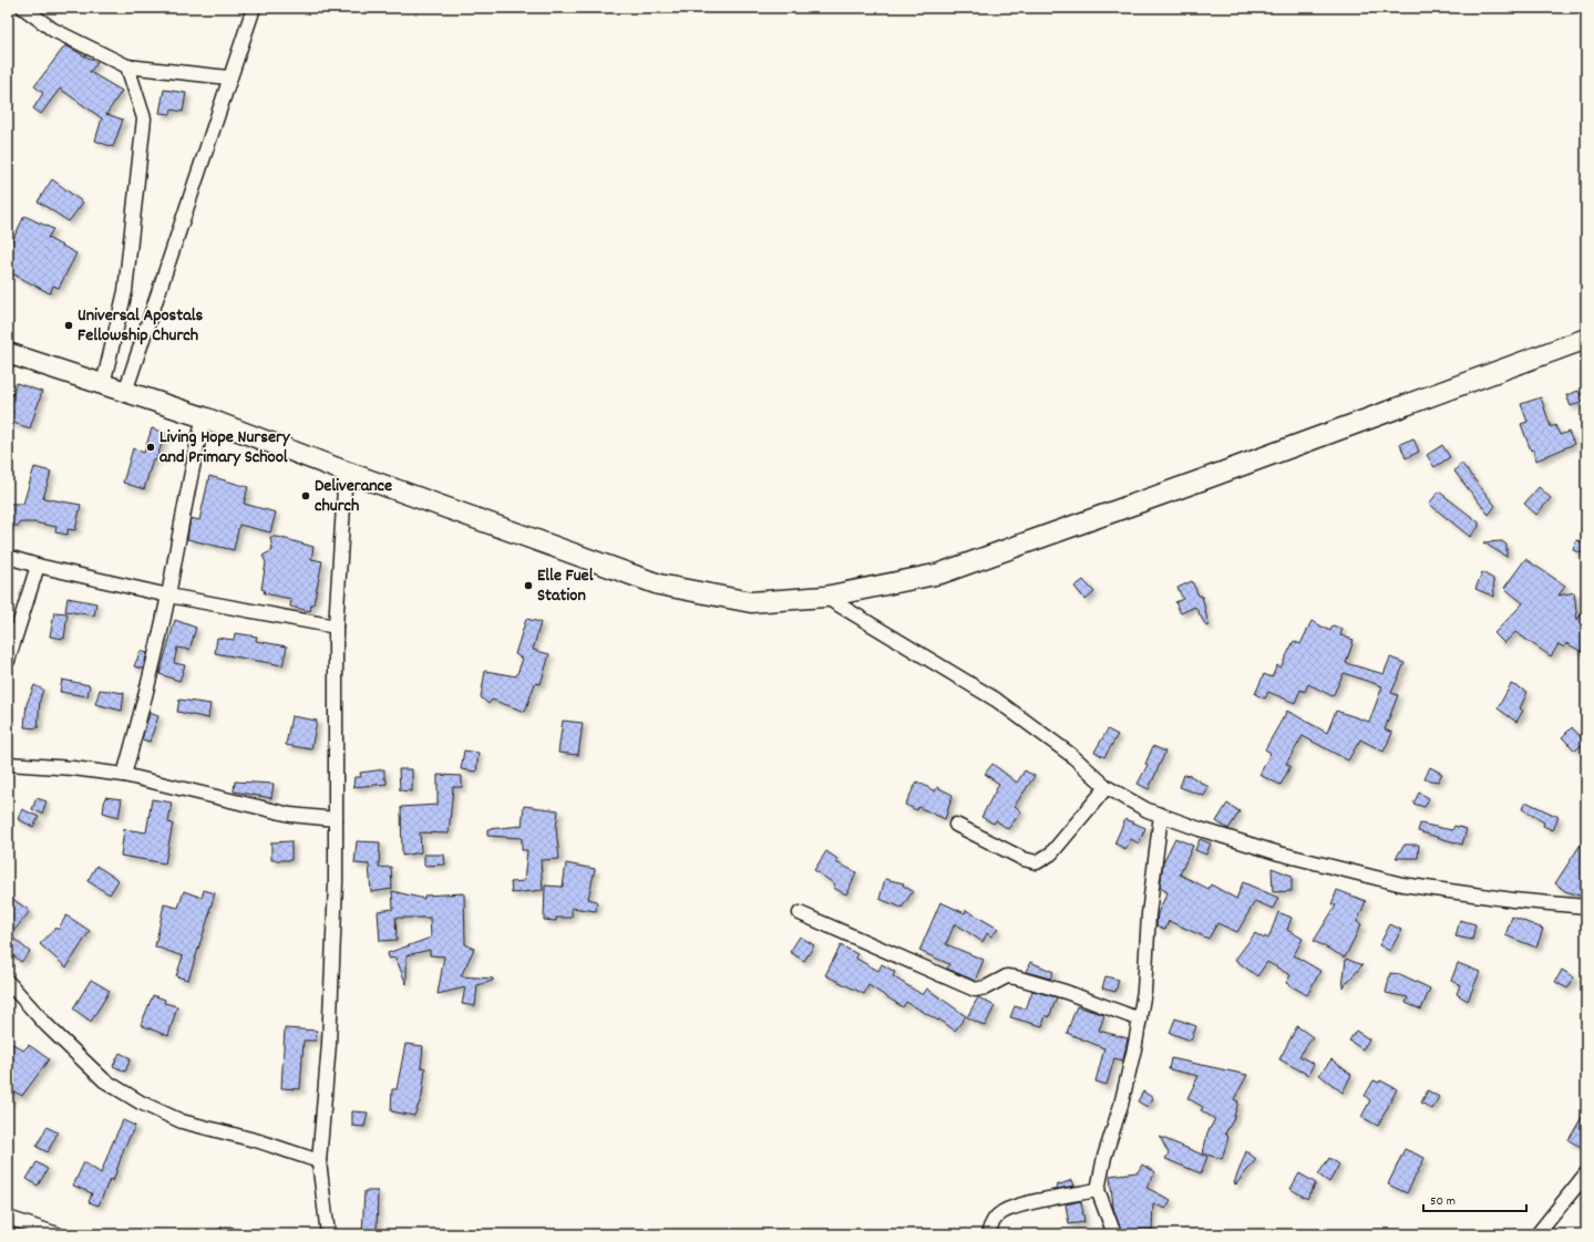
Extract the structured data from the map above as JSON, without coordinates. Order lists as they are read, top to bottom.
{
  "places": [
    "Universal Apostals Fellowship Church",
    "Living Hope Nursery and Primary School",
    "Deliverance church",
    "Elle Fuel Station"
  ],
  "scale_bar": "50 m"
}
